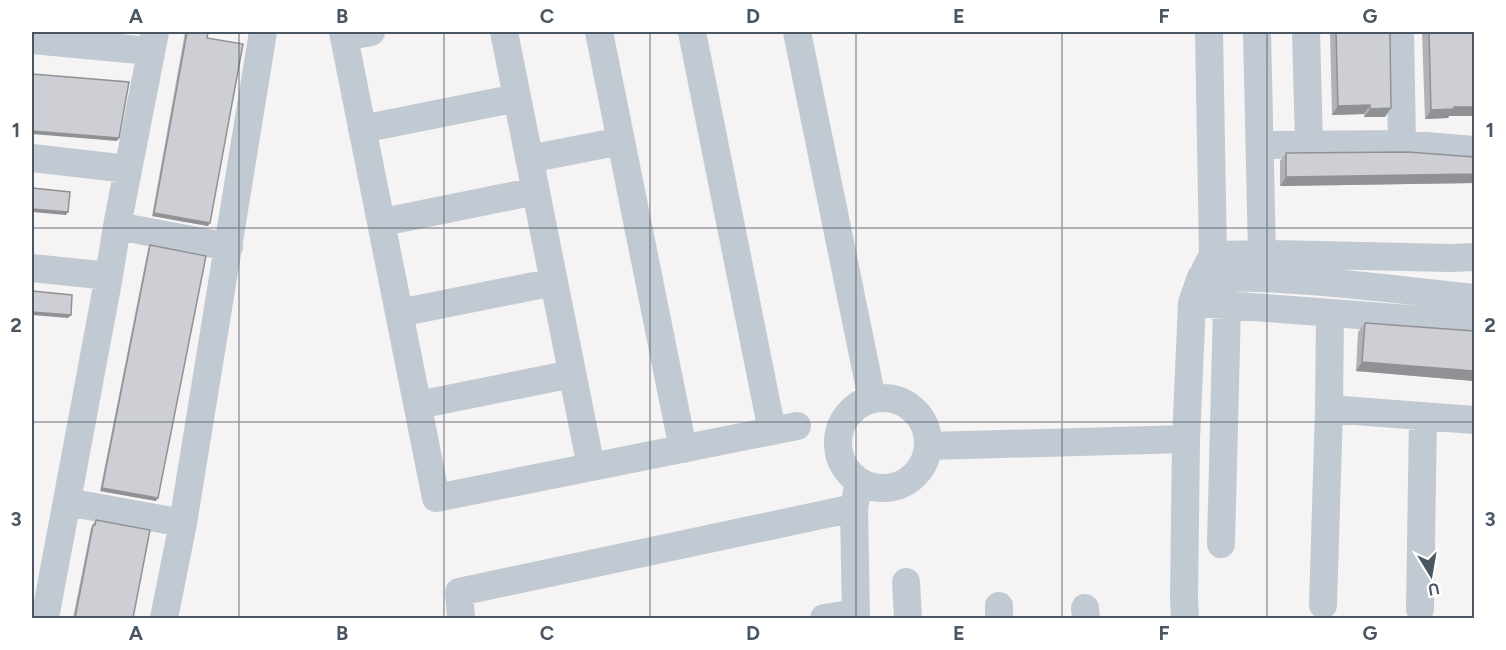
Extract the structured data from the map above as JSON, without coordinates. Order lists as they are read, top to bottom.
{
  "north": "bottom",
  "grid": {
    "columns": [
      "A",
      "B",
      "C",
      "D",
      "E",
      "F",
      "G"
    ],
    "rows": ["1", "2", "3"]
  }
}
